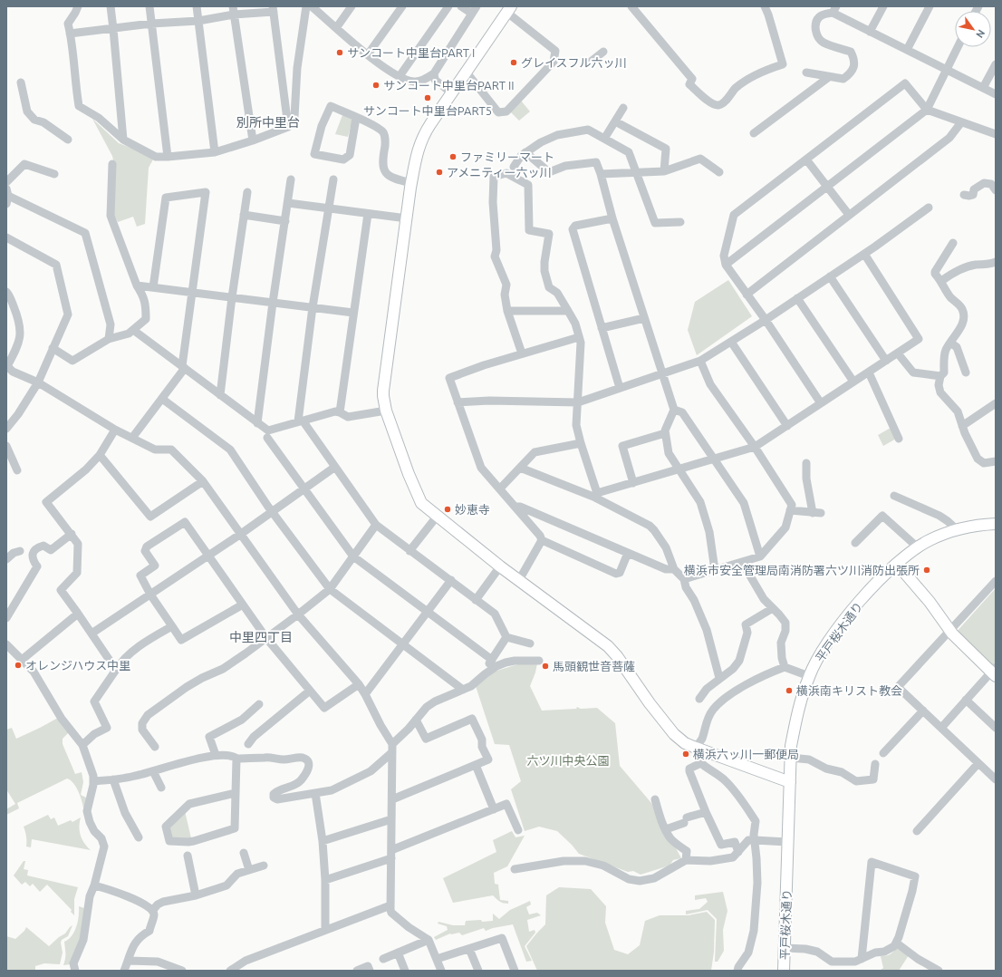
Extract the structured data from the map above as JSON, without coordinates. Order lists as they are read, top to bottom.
{
  "streets": {
    "street": ["平戸桜木通り"]
  },
  "districts": ["別所中里台", "中里四丁目"],
  "parks": ["六ツ川中央公園"],
  "places": [
    "サンコート中里台PART I",
    "グレイスフル六ッ川",
    "サンコート中里台PART II",
    "サンコート中里台PART5",
    "ファミリーマート",
    "アメニティー六ッ川",
    "妙恵寺",
    "横浜市安全管理局南消防署六ツ川消防出張所",
    "オレンジハウス中里",
    "馬頭観世音菩薩",
    "横浜南キリスト教会",
    "横浜六ッ川一郵便局"
  ],
  "north": "bottom right"
}
